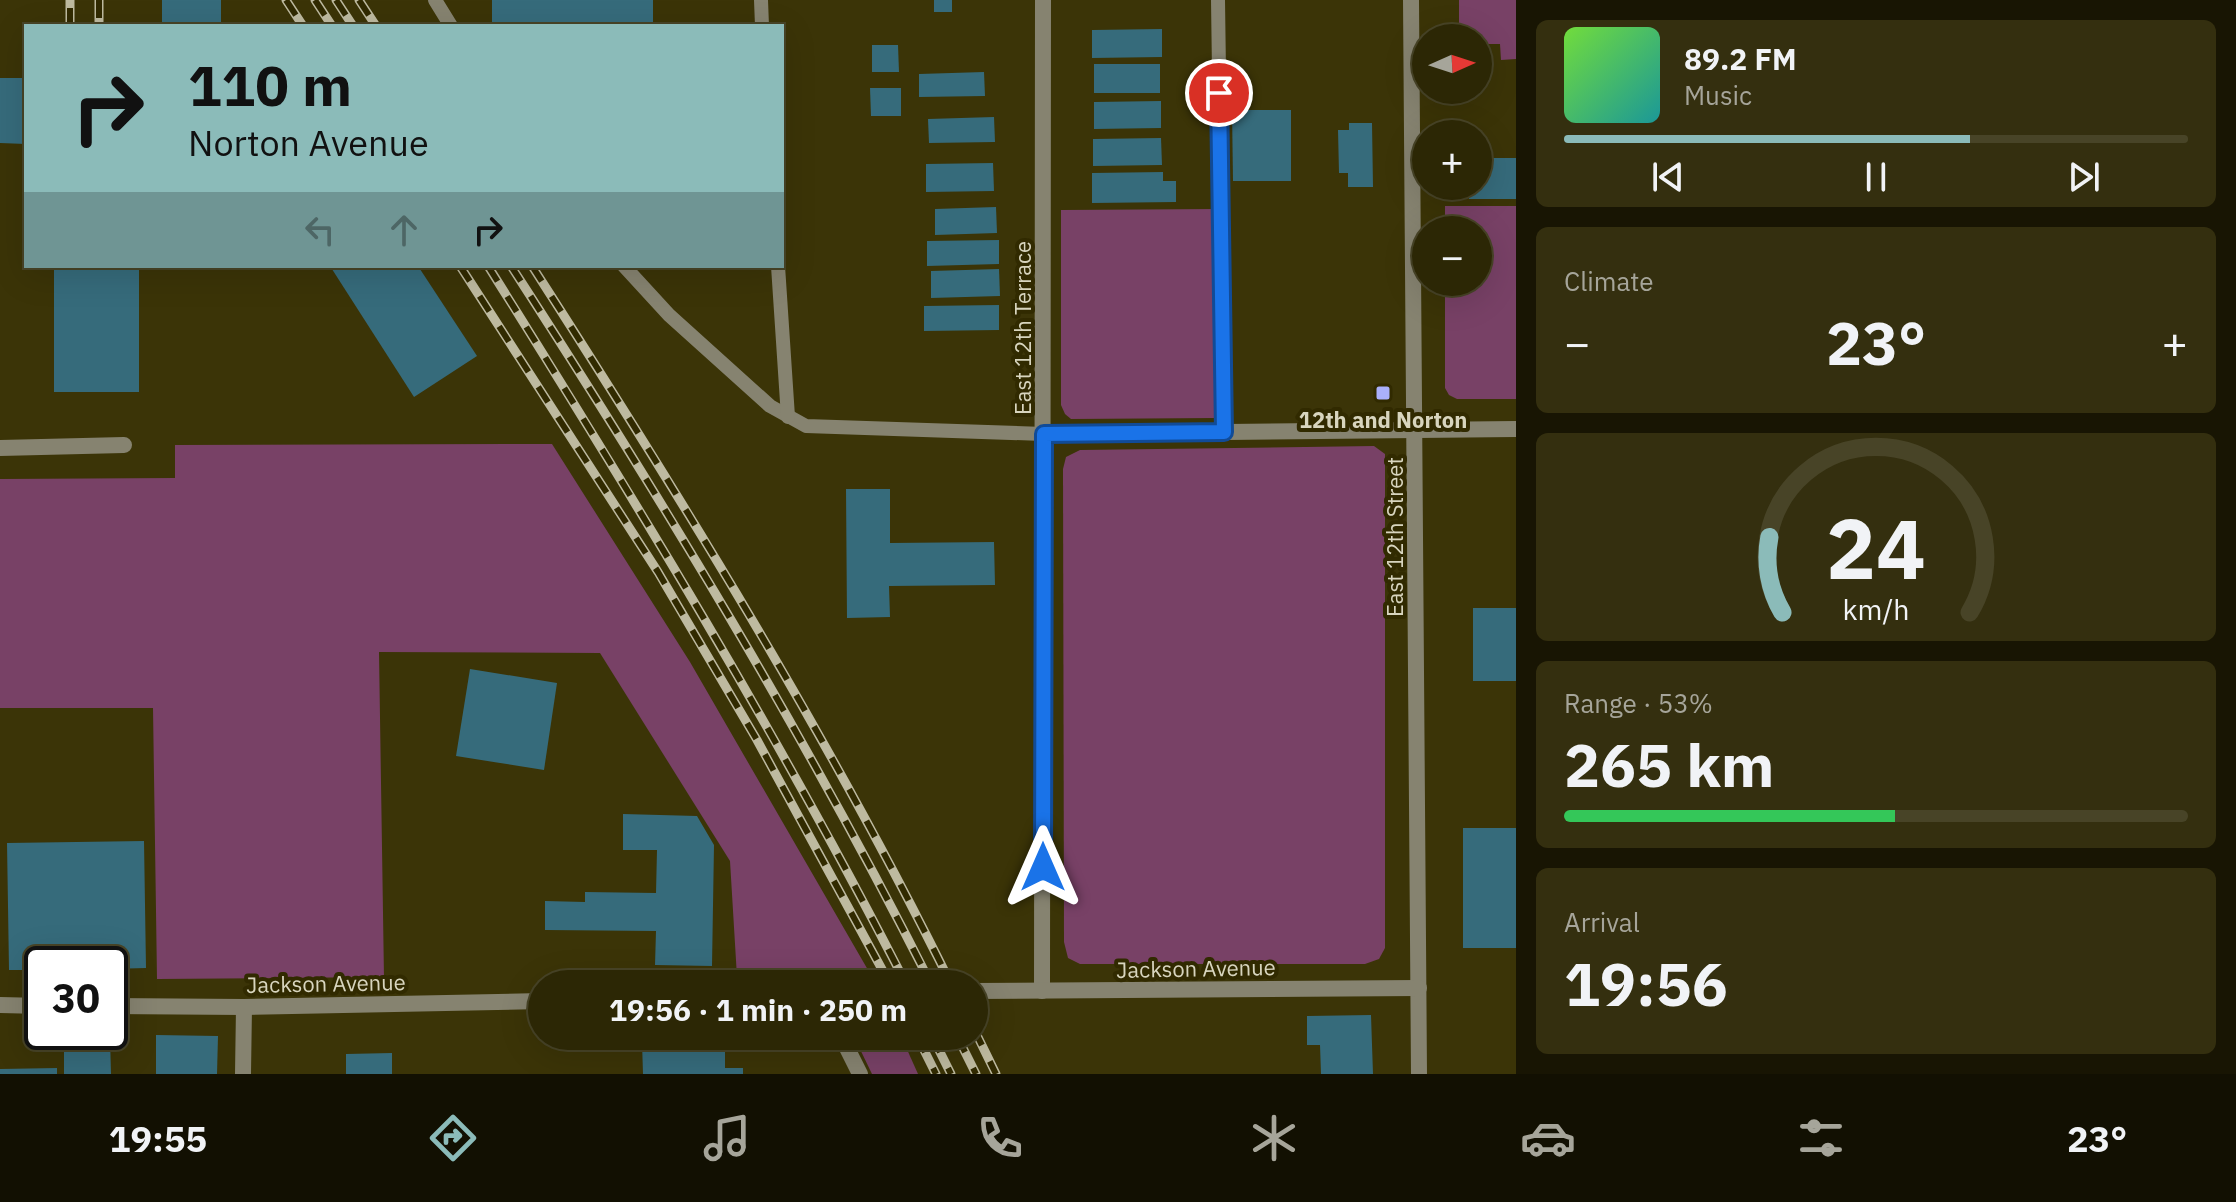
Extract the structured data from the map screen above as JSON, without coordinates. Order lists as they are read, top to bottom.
{
  "streets": {
    "street": ["East 12th Terrace", "East 12th Street", "Jackson Avenue"]
  },
  "crossings": [
    ["East 12th Terrace", "Jackson Avenue"],
    ["East 12th Street", "Jackson Avenue"]
  ],
  "places": {
    "transit": ["12th and Norton"]
  },
  "north": "right",
  "page": {
    "map_buttons": ["+", "−"],
    "turn": ["110 m", "Norton Avenue"],
    "song": ["89.2 FM", "Music"],
    "tile": [
      "Climate",
      ["Range · 53%", "265 km"],
      ["Arrival", "19:56"]
    ],
    "heat": ["−", "23°", "+"],
    "limit": "30",
    "trip": "19:56 · 1 min · 250 m",
    "tabs": ["19:55", "23°"],
    "gauge": ["24", "km/h"]
  }
}
